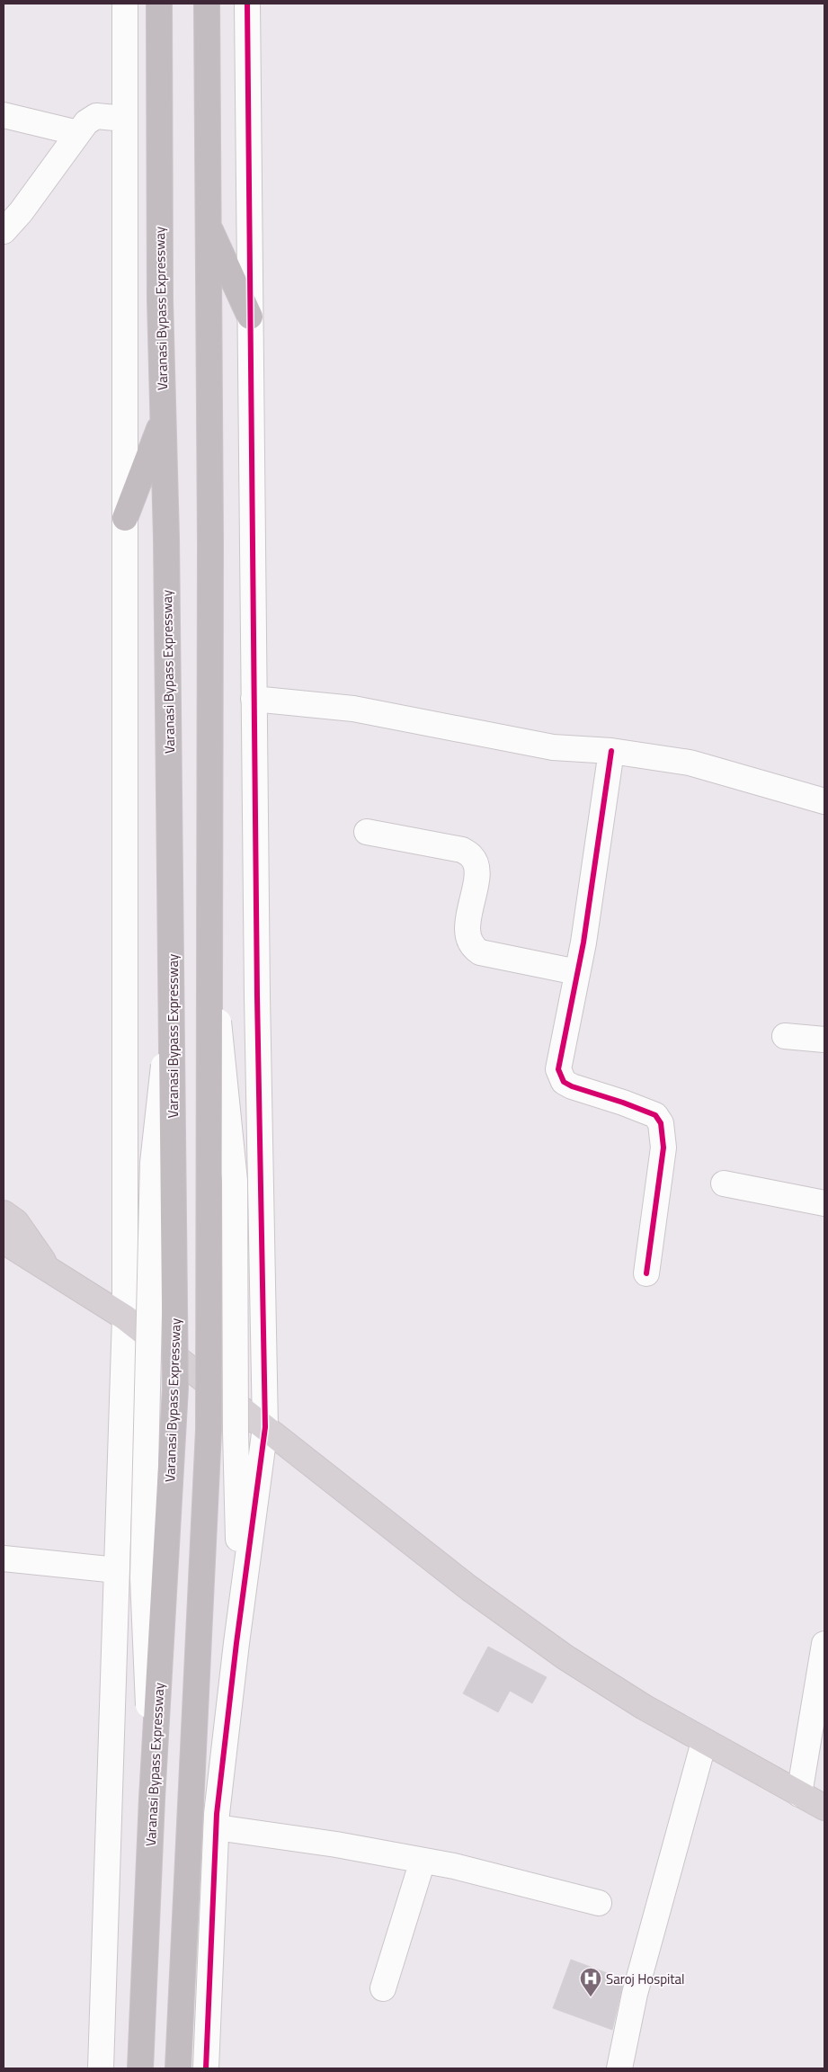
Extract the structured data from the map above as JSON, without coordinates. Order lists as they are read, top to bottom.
{
  "streets": {
    "highway": ["Varanasi Bypass Expressway"]
  },
  "places": {
    "hospital": ["Saroj Hospital"]
  }
}
